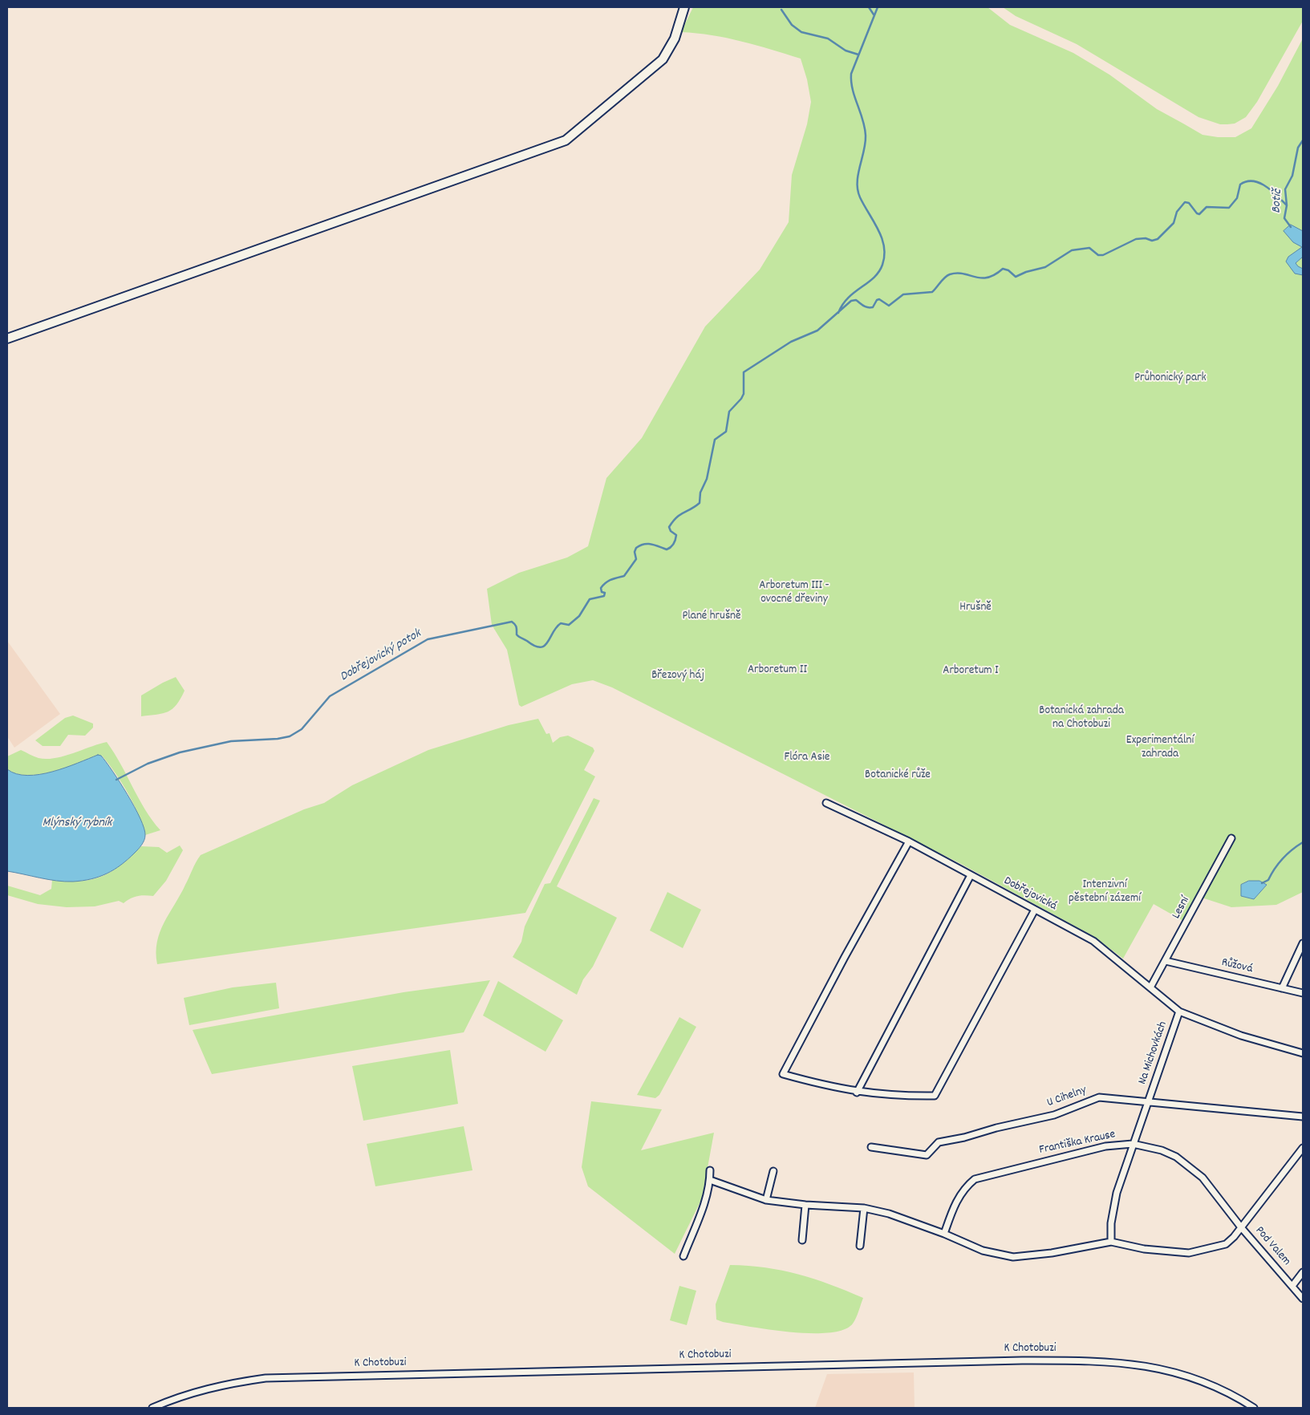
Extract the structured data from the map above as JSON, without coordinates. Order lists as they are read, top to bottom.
{
  "streets": {
    "street": [
      "Dobřejovická",
      "Lesní",
      "Růžová",
      "Na Michovkách",
      "U Cihelny",
      "Františka Krause",
      "Pod Valem",
      "K Chotobuzi"
    ]
  },
  "crossings": [
    ["Dobřejovická", "Lesní"],
    ["Dobřejovická", "Na Michovkách"],
    ["Lesní", "Růžová"],
    ["Na Michovkách", "U Cihelny"],
    ["Na Michovkách", "Františka Krause"],
    ["Františka Krause", "Pod Valem"]
  ],
  "water": ["Botič", "Dobřejovický potok", "Mlýnský rybník"],
  "parks": [
    "Průhonický park",
    "Arboretum III - ovocné dřeviny",
    "Hrušně",
    "Plané hrušně",
    "Arboretum II",
    "Arboretum I",
    "Březový háj",
    "Botanická zahrada na Chotobuzi",
    "Experimentální zahrada",
    "Flóra Asie",
    "Botanické růže",
    "Intenzivní pěstební zázemí"
  ]
}
